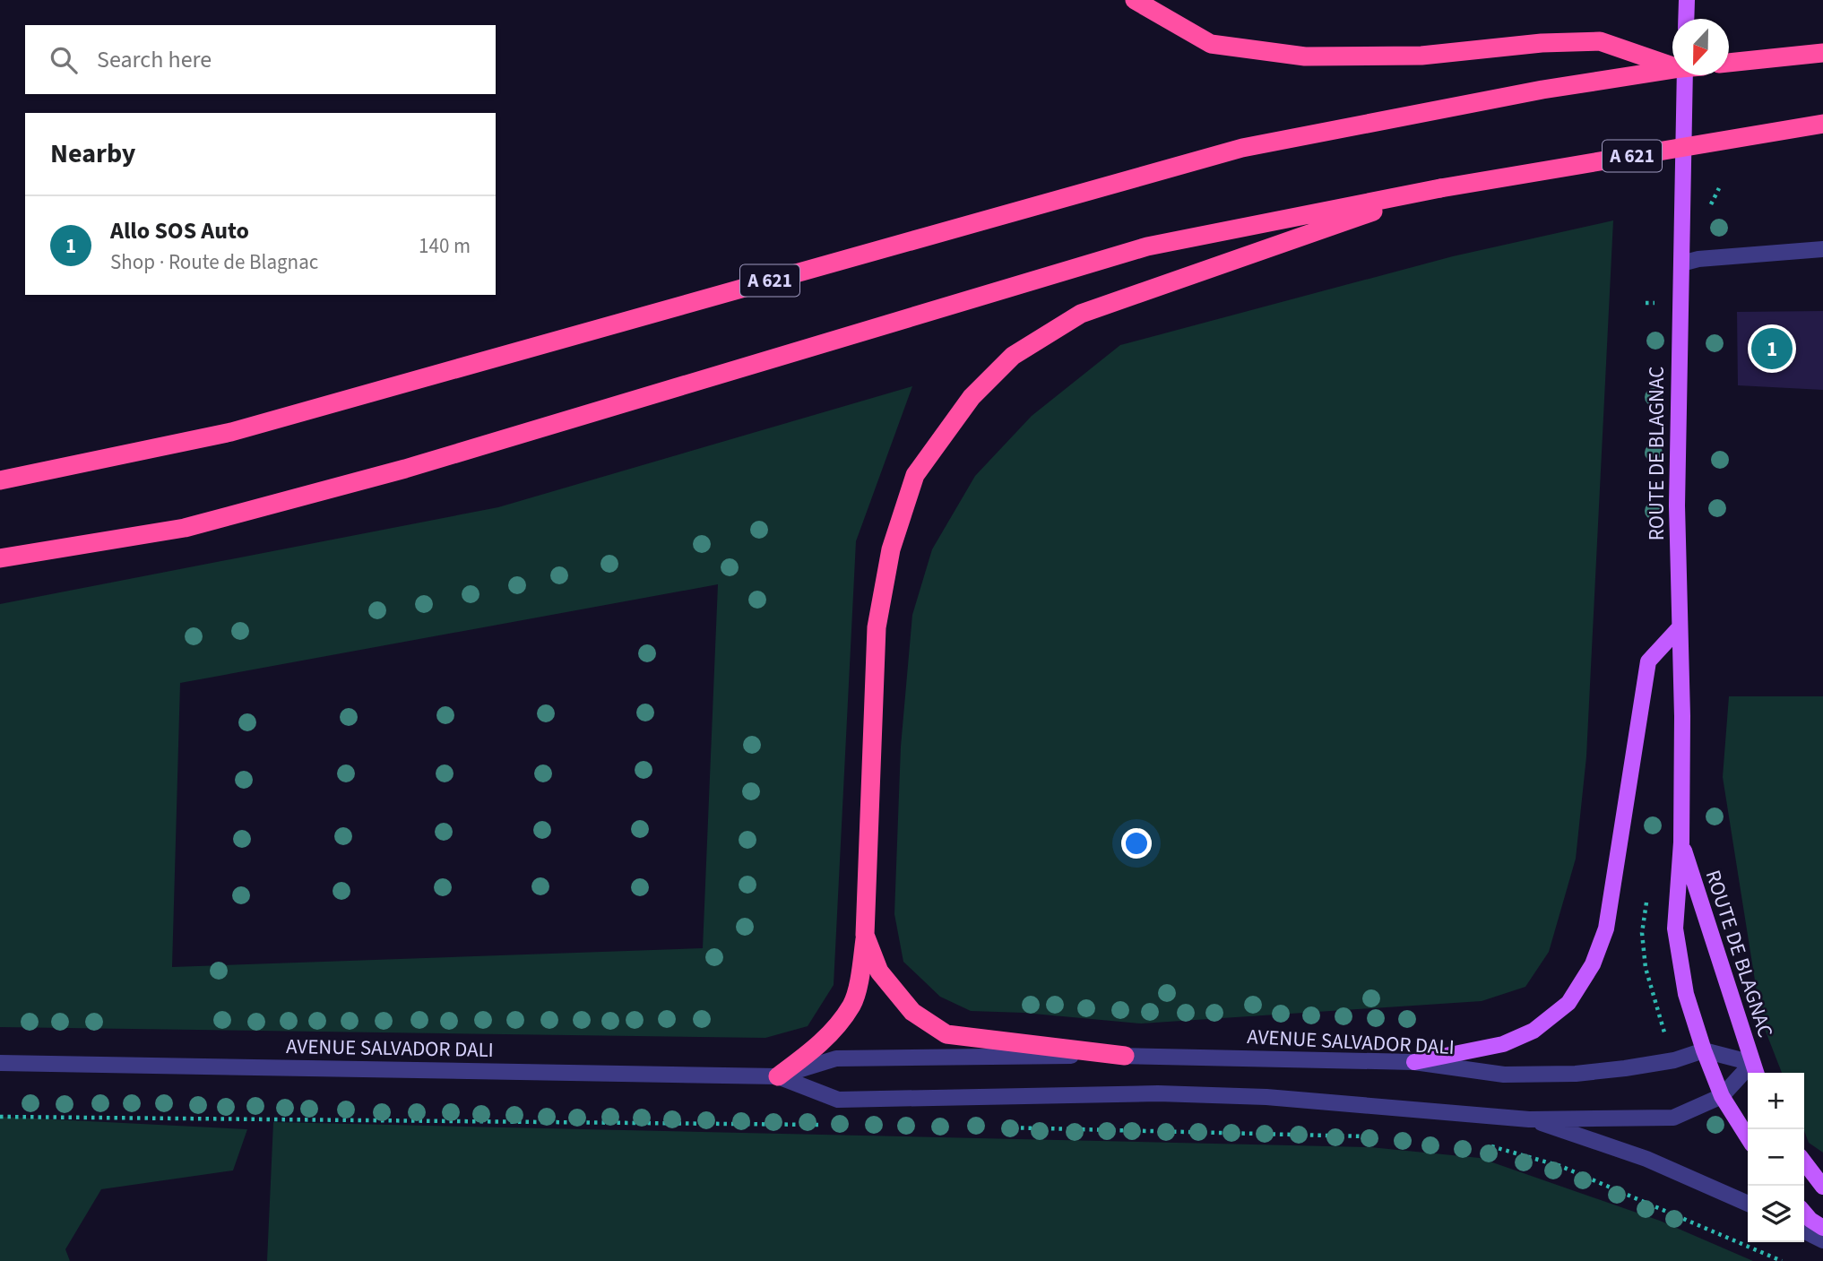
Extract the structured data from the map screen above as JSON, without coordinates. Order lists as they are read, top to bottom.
{
  "streets": {
    "highway": ["A 621"],
    "main road": ["ROUTE DE BLAGNAC"],
    "street": ["AVENUE SALVADOR DALI"]
  },
  "crossings": [
    ["ROUTE DE BLAGNAC", "AVENUE SALVADOR DALI"]
  ],
  "north": "bottom",
  "page": {
    "search": "Search here",
    "heading": "Nearby",
    "list": [
      {
        "mark": "1",
        "name": "Allo SOS Auto",
        "note": "Shop · Route de Blagnac",
        "value": "140 m"
      }
    ],
    "pins": "1",
    "map_buttons": ["+", "−"]
  }
}
